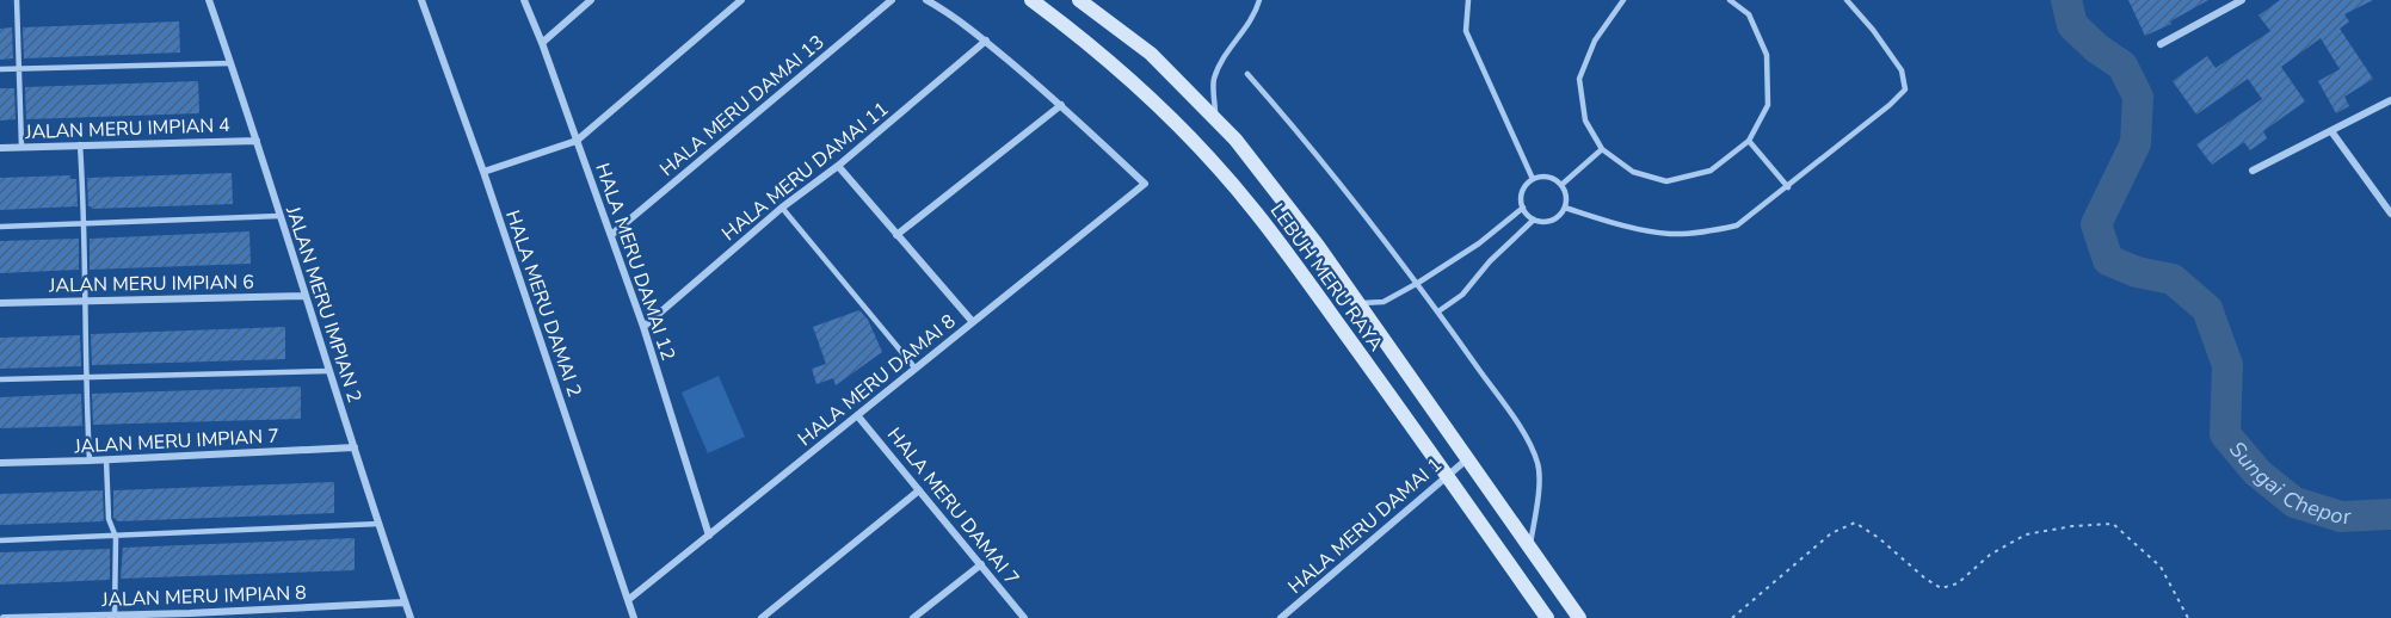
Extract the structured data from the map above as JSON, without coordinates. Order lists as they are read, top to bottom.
{
  "streets": {
    "main road": ["LEBUH MERU RAYA"],
    "street": [
      "HALA MERU DAMAI 13",
      "JALAN MERU IMPIAN 4",
      "HALA MERU DAMAI 11",
      "HALA MERU DAMAI 12",
      "JALAN MERU IMPIAN 6",
      "HALA MERU DAMAI 2",
      "JALAN MERU IMPIAN 2",
      "HALA MERU DAMAI 8",
      "JALAN MERU IMPIAN 7",
      "HALA MERU DAMAI 7",
      "HALA MERU DAMAI 1",
      "JALAN MERU IMPIAN 8"
    ]
  },
  "crossings": [
    ["HALA MERU DAMAI 13", "HALA MERU DAMAI 12"],
    ["JALAN MERU IMPIAN 4", "JALAN MERU IMPIAN 2"],
    ["HALA MERU DAMAI 11", "HALA MERU DAMAI 12"],
    ["HALA MERU DAMAI 12", "HALA MERU DAMAI 8"],
    ["LEBUH MERU RAYA", "HALA MERU DAMAI 1"],
    ["JALAN MERU IMPIAN 6", "JALAN MERU IMPIAN 2"],
    ["HALA MERU DAMAI 2", "HALA MERU DAMAI 8"],
    ["JALAN MERU IMPIAN 2", "JALAN MERU IMPIAN 7"],
    ["JALAN MERU IMPIAN 2", "JALAN MERU IMPIAN 8"],
    ["HALA MERU DAMAI 8", "HALA MERU DAMAI 7"]
  ],
  "water": ["Sungai Chepor"]
}
